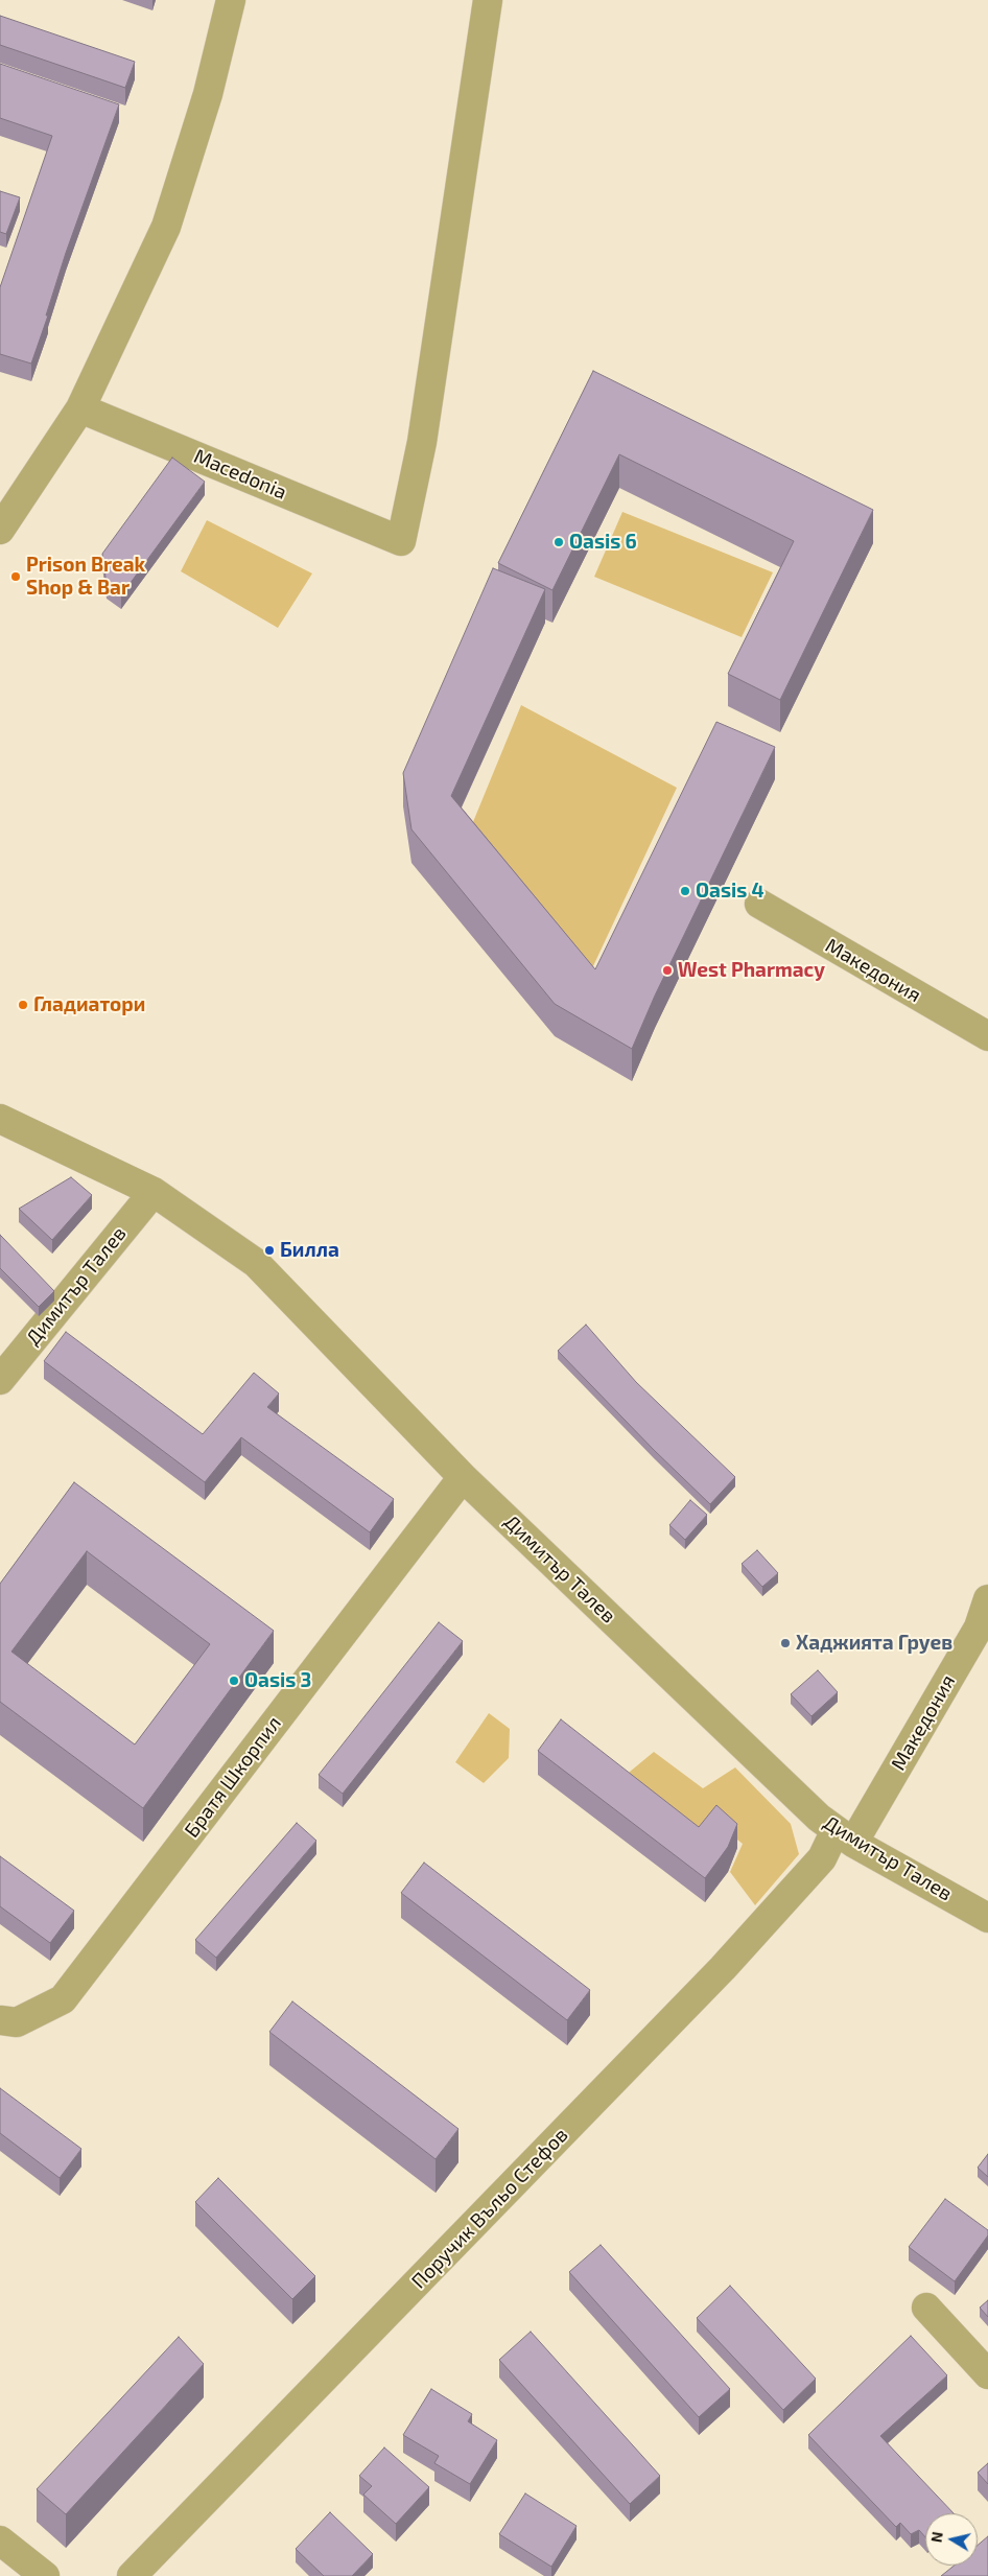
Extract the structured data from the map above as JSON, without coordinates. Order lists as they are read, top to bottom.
{
  "streets": {
    "street": [
      "Macedonia",
      "Македония",
      "Димитър Талев",
      "Братя Шкорпил",
      "Поручик Въльо Стефов"
    ]
  },
  "crossings": [
    ["Македония", "Димитър Талев"],
    ["Македония", "Поручик Въльо Стефов"],
    ["Димитър Талев", "Братя Шкорпил"],
    ["Димитър Талев", "Поручик Въльо Стефов"]
  ],
  "places": [
    "Oasis 6",
    "Prison Break Shop & Bar",
    "Oasis 4",
    "West Pharmacy",
    "Гладиатори",
    "Билла",
    "Хаджията Груев",
    "Oasis 3"
  ],
  "north": "left"
}
